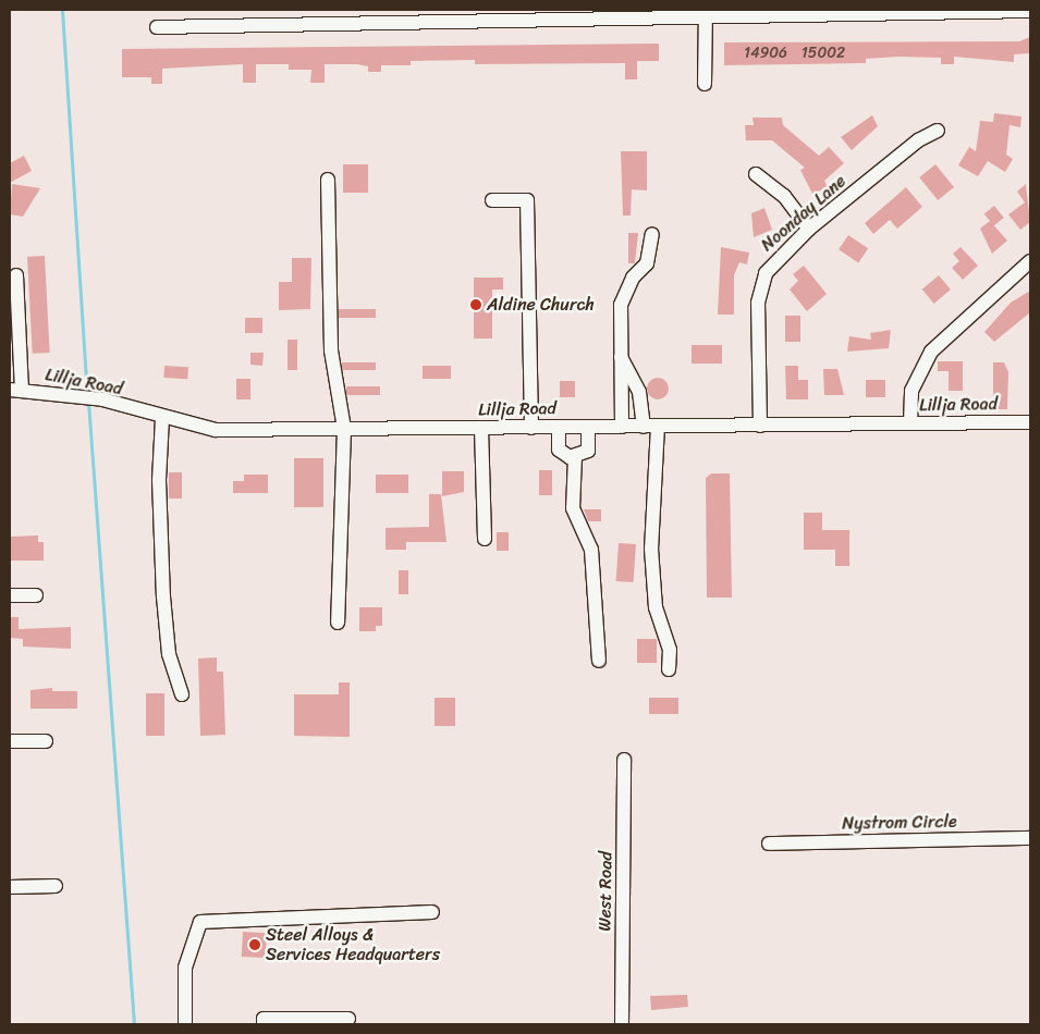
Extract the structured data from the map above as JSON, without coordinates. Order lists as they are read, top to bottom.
{
  "streets": {
    "street": [
      "Noonday Lane",
      "Lillja Road",
      "Nystrom Circle",
      "West Road"
    ]
  },
  "crossings": [
    ["Noonday Lane", "Lillja Road"]
  ],
  "places": ["Aldine Church", "Steel Alloys & Services Headquarters"],
  "house_numbers": ["14906", "15002"]
}
